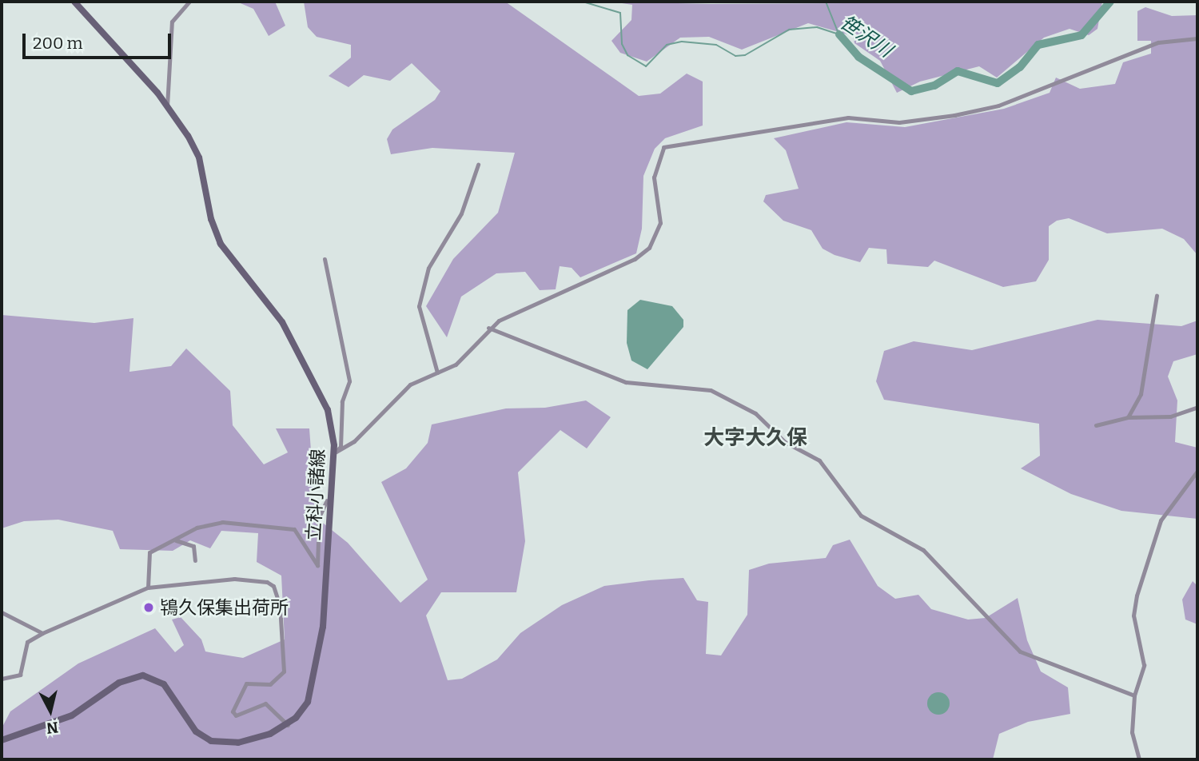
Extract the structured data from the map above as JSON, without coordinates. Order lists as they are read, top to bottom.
{
  "streets": {
    "main road": ["立科小諸線"]
  },
  "districts": ["大字大久保"],
  "water": ["笹沢川"],
  "places": ["鴇久保集出荷所"],
  "scale_bar": "200 m",
  "north": "bottom"
}
